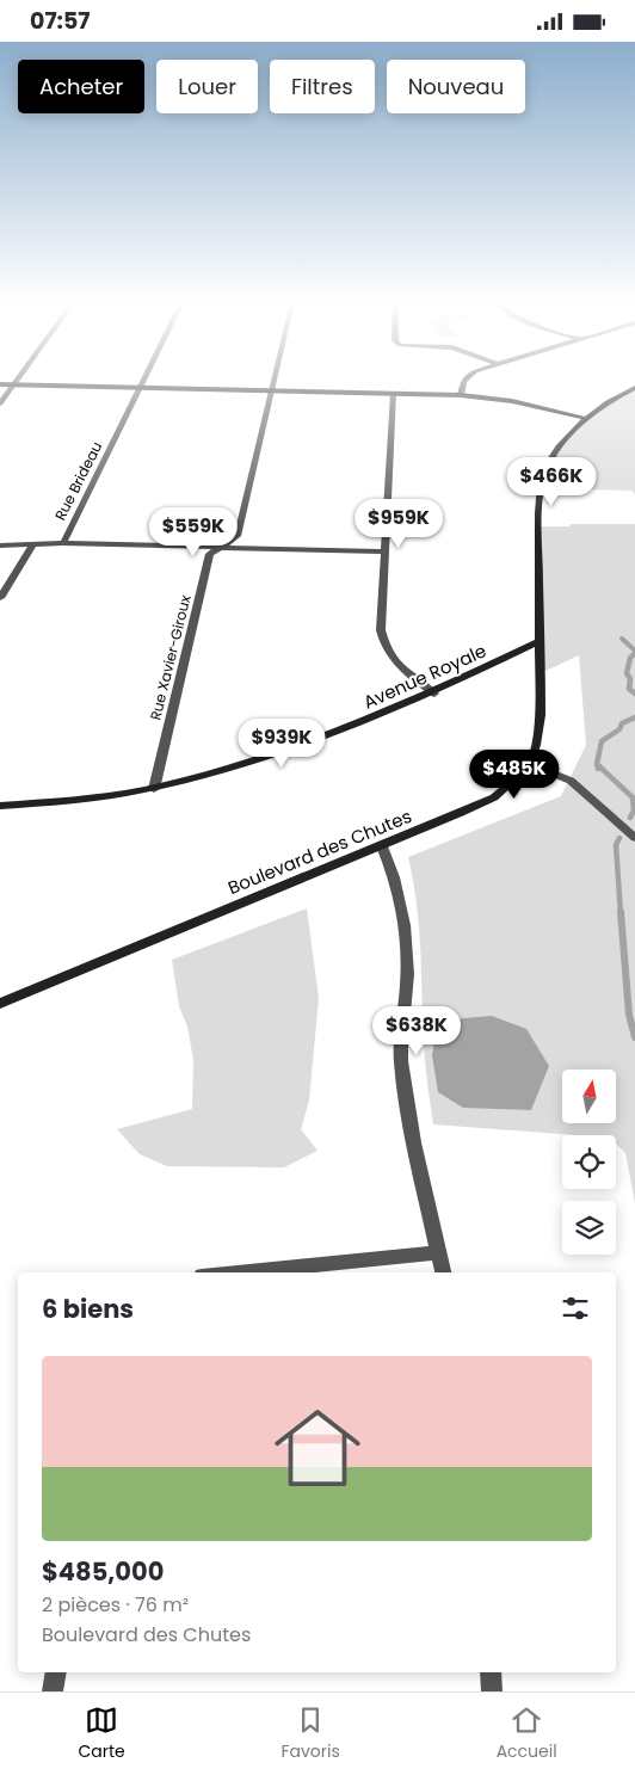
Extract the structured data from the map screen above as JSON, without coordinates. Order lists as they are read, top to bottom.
{
  "streets": {
    "street": [
      "Rue Brideau",
      "Rue Xavier-Giroux",
      "Avenue Royale",
      "Boulevard des Chutes"
    ]
  },
  "crossings": [
    ["Rue Xavier-Giroux", "Avenue Royale"]
  ],
  "north": "top",
  "page": {
    "status": "07:57",
    "chip": [
      "Acheter",
      "Louer",
      "Filtres",
      "Nouveau"
    ],
    "price": [
      "$466K",
      "$959K",
      "$559K",
      "$939K",
      "$485K",
      "$638K"
    ],
    "heading": "6 biens",
    "list": [
      {
        "name": "$485,000",
        "note": "2 pièces · 76 m² · Boulevard des Chutes"
      }
    ],
    "tabs": ["Carte", "Favoris", "Accueil"]
  }
}
